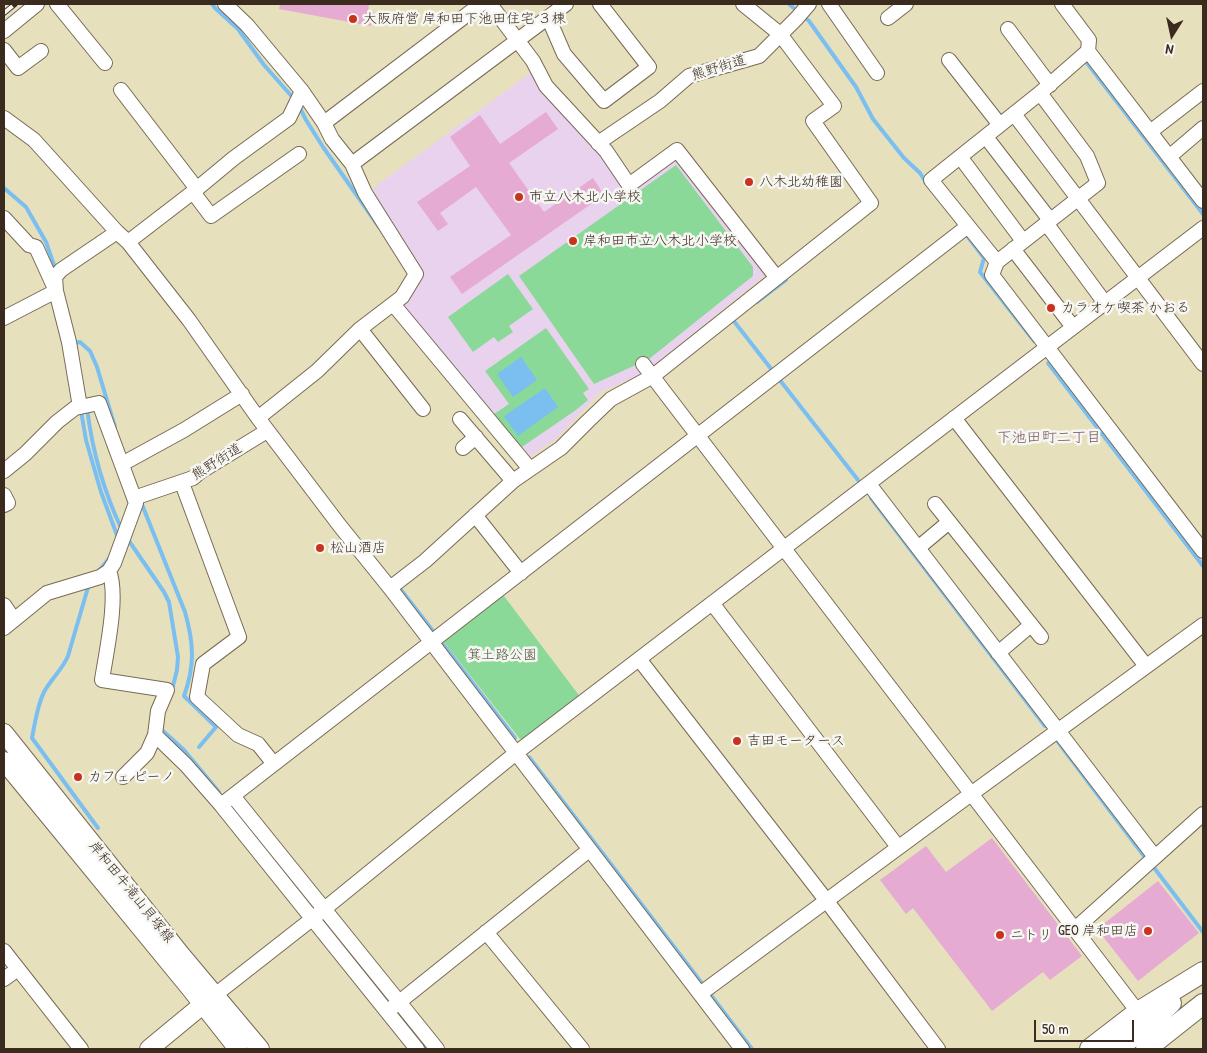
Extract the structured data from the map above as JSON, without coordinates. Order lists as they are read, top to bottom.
{
  "streets": {
    "main road": ["岸和田牛滝山貝塚線"],
    "street": ["熊野街道"]
  },
  "districts": ["下池田町二丁目"],
  "parks": ["箕土路公園"],
  "places": [
    "大阪府営 岸和田下池田住宅 ３棟",
    "八木北幼稚園",
    "市立八木北小学校",
    "岸和田市立八木北小学校",
    "カラオケ喫茶 かおる",
    "松山酒店",
    "吉田モータース",
    "カフェ ピーノ",
    "GEO 岸和田店",
    "ニトリ"
  ],
  "scale_bar": "50 m",
  "north": "bottom"
}
